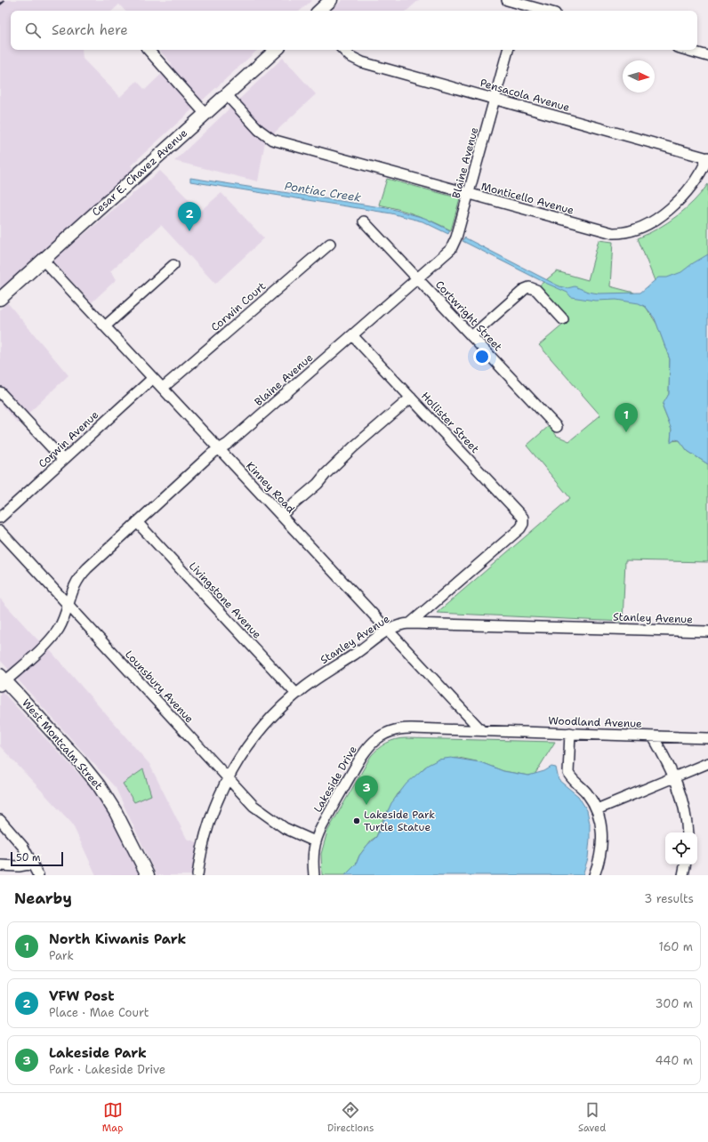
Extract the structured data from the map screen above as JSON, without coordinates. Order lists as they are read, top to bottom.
{
  "streets": {
    "main road": ["Cesar E. Chavez Avenue", "West Montcalm Street"],
    "street": [
      "Pensacola Avenue",
      "Blaine Avenue",
      "Monticello Avenue",
      "Corwin Court",
      "Cortwright Street",
      "Hollister Street",
      "Corwin Avenue",
      "Kinney Road",
      "Livingstone Avenue",
      "Stanley Avenue",
      "Lounsbury Avenue",
      "Woodland Avenue",
      "Lakeside Drive"
    ]
  },
  "crossings": [
    ["Pensacola Avenue", "Blaine Avenue"],
    ["Pensacola Avenue", "Monticello Avenue"],
    ["Blaine Avenue", "Monticello Avenue"],
    ["Blaine Avenue", "Cortwright Street"],
    ["Blaine Avenue", "Hollister Street"],
    ["Blaine Avenue", "Kinney Road"],
    ["Blaine Avenue", "Livingstone Avenue"],
    ["Blaine Avenue", "Lounsbury Avenue"],
    ["Blaine Avenue", "West Montcalm Street"],
    ["Cesar E. Chavez Avenue", "Monticello Avenue"],
    ["Cesar E. Chavez Avenue", "Kinney Road"],
    ["Corwin Court", "Kinney Road"],
    ["Hollister Street", "Stanley Avenue"],
    ["Corwin Avenue", "Kinney Road"],
    ["Kinney Road", "Stanley Avenue"],
    ["Kinney Road", "Woodland Avenue"],
    ["Kinney Road", "Lakeside Drive"],
    ["Livingstone Avenue", "Stanley Avenue"],
    ["Stanley Avenue", "Lounsbury Avenue"],
    ["Lounsbury Avenue", "Lakeside Drive"],
    ["Woodland Avenue", "Lakeside Drive"]
  ],
  "water": ["Pontiac Creek"],
  "places": ["Lakeside Park Turtle Statue"],
  "scale_bar": "50 m",
  "north": "right",
  "page": {
    "search": "Search here",
    "pins": ["2", "1", "3"],
    "scale": "50 m",
    "heading": ["Nearby", "3 results"],
    "list": [
      {
        "mark": "1",
        "name": "North Kiwanis Park",
        "note": "Park",
        "value": "160 m"
      },
      {
        "mark": "2",
        "name": "VFW Post",
        "note": "Place · Mae Court",
        "value": "300 m"
      },
      {
        "mark": "3",
        "name": "Lakeside Park",
        "note": "Park · Lakeside Drive",
        "value": "440 m"
      }
    ],
    "nav": ["Map", "Directions", "Saved"]
  }
}
